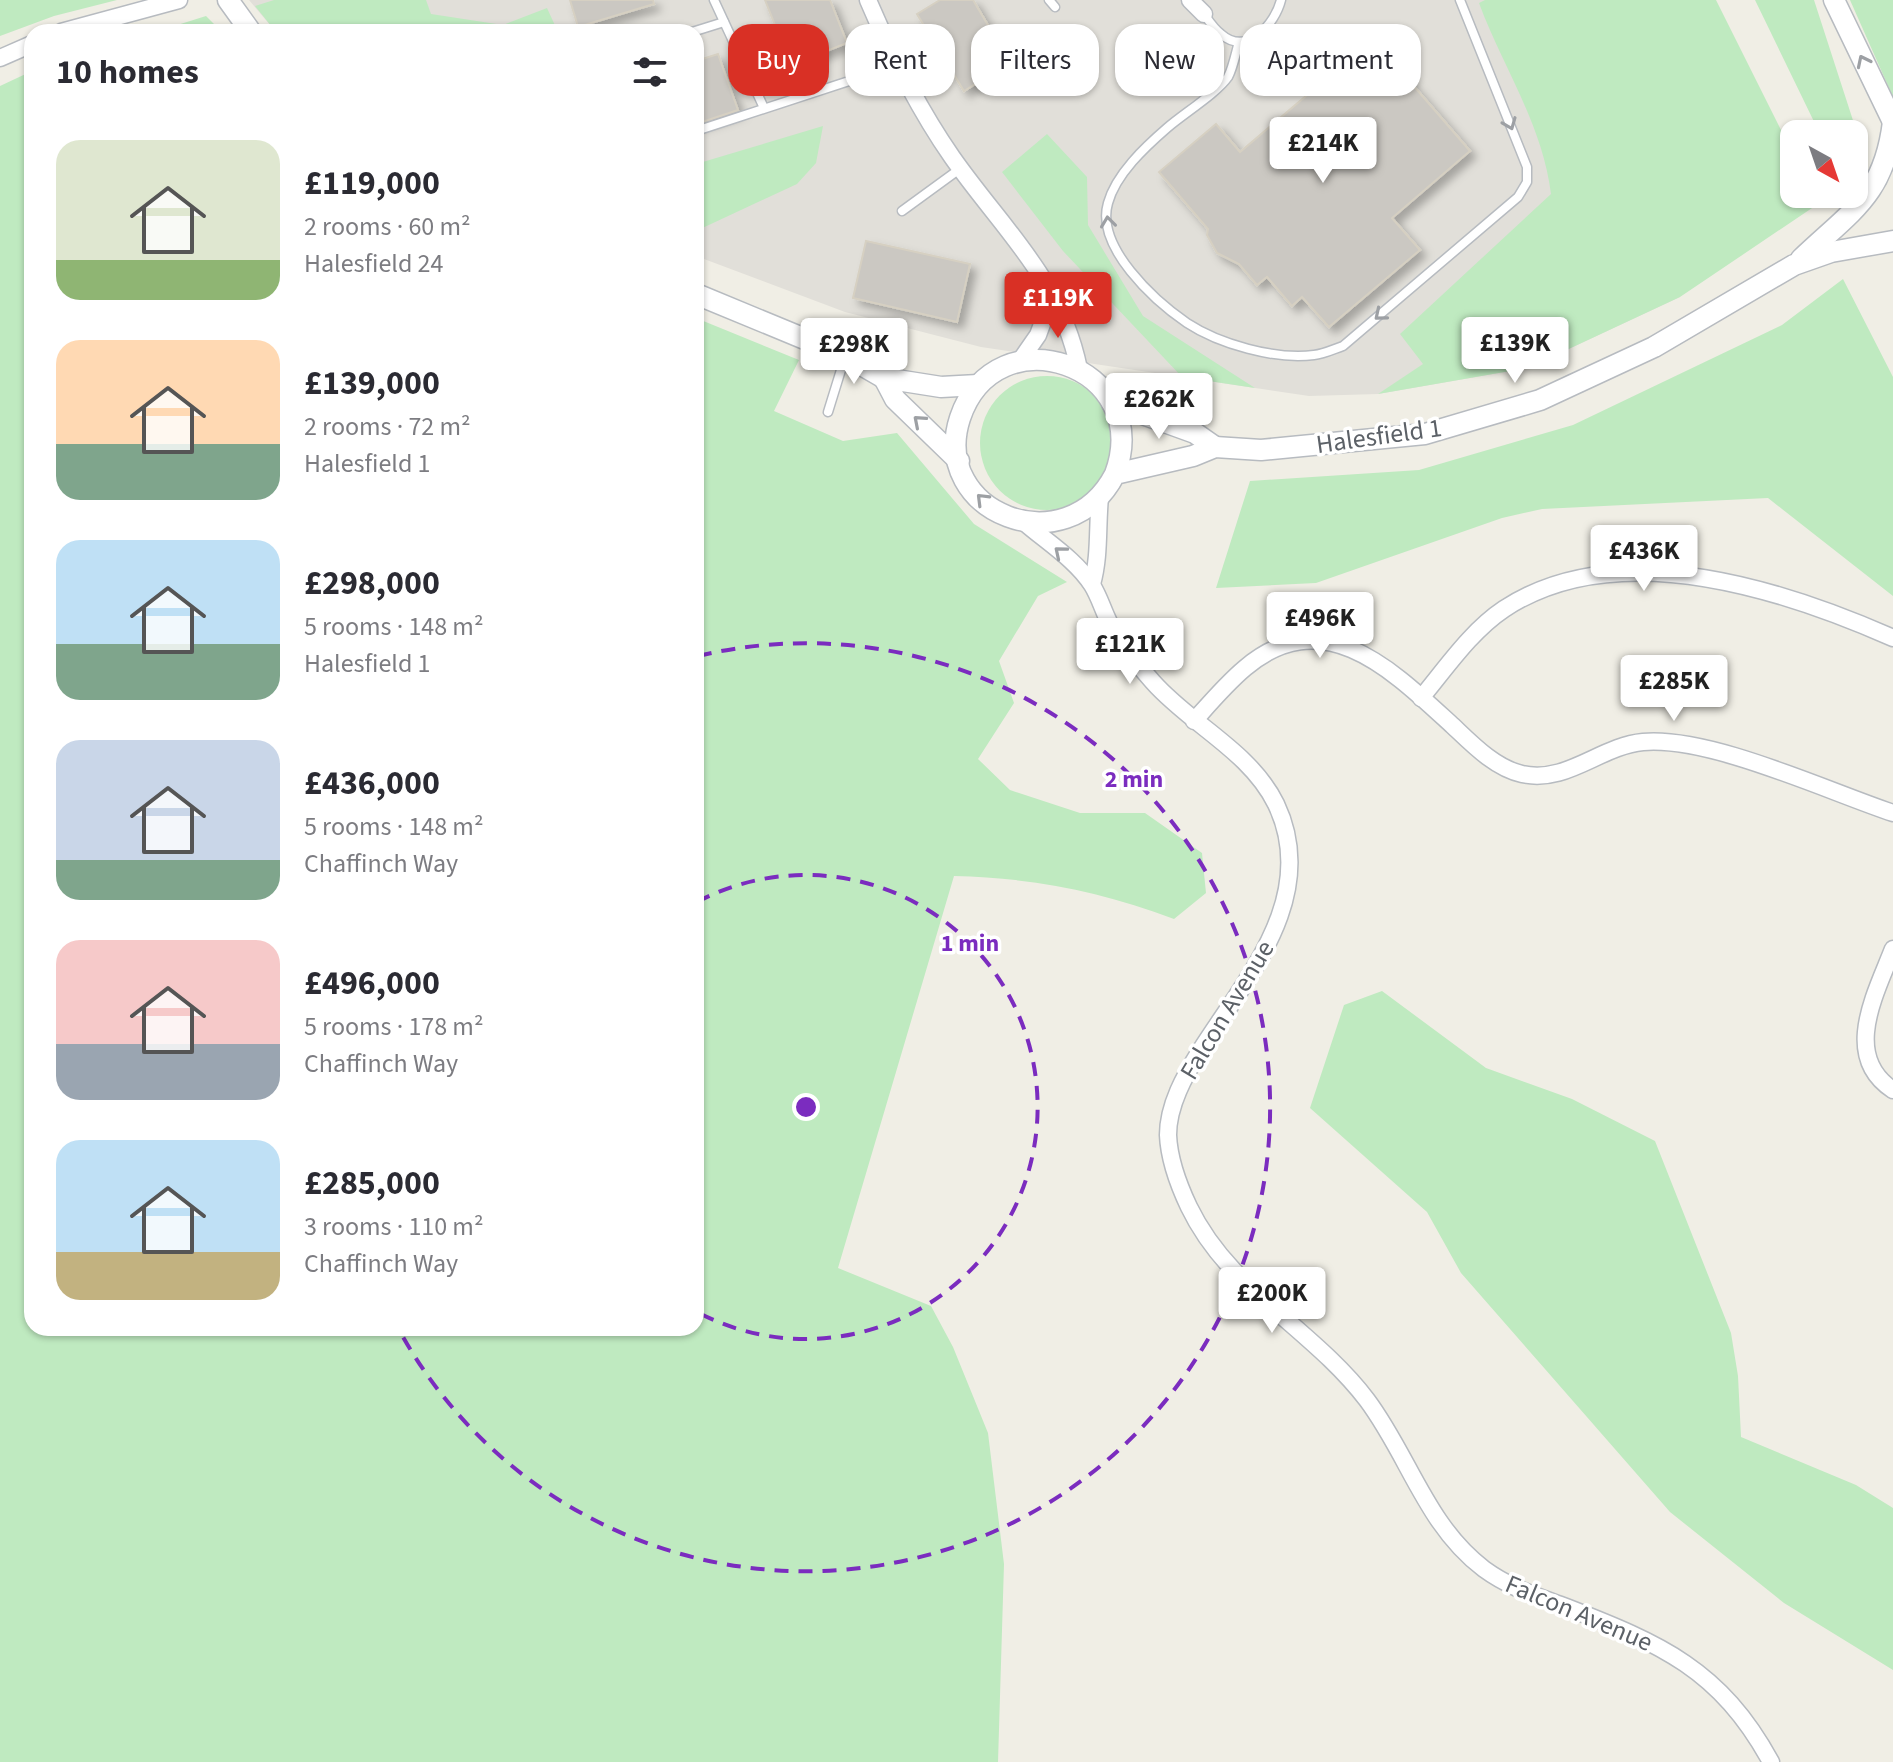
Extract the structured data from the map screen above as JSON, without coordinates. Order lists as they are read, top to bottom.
{
  "streets": {
    "street": ["Halesfield 1", "Falcon Avenue"]
  },
  "crossings": [
    ["Halesfield 1", "Falcon Avenue"]
  ],
  "north": "bottom right",
  "page": {
    "chip": [
      "Buy",
      "Rent",
      "Filters",
      "New",
      "Apartment"
    ],
    "heading": "10 homes",
    "price": [
      "£214K",
      "£119K",
      "£139K",
      "£298K",
      "£262K",
      "£436K",
      "£496K",
      "£121K",
      "£285K",
      "£200K"
    ],
    "list": [
      {
        "name": "£119,000",
        "note": "2 rooms · 60 m² · Halesfield 24"
      },
      {
        "name": "£139,000",
        "note": "2 rooms · 72 m² · Halesfield 1"
      },
      {
        "name": "£298,000",
        "note": "5 rooms · 148 m² · Halesfield 1"
      },
      {
        "name": "£436,000",
        "note": "5 rooms · 148 m² · Chaffinch Way"
      },
      {
        "name": "£496,000",
        "note": "5 rooms · 178 m² · Chaffinch Way"
      },
      {
        "name": "£285,000",
        "note": "3 rooms · 110 m² · Chaffinch Way"
      }
    ]
  },
  "rings": ["2 min", "1 min"]
}
